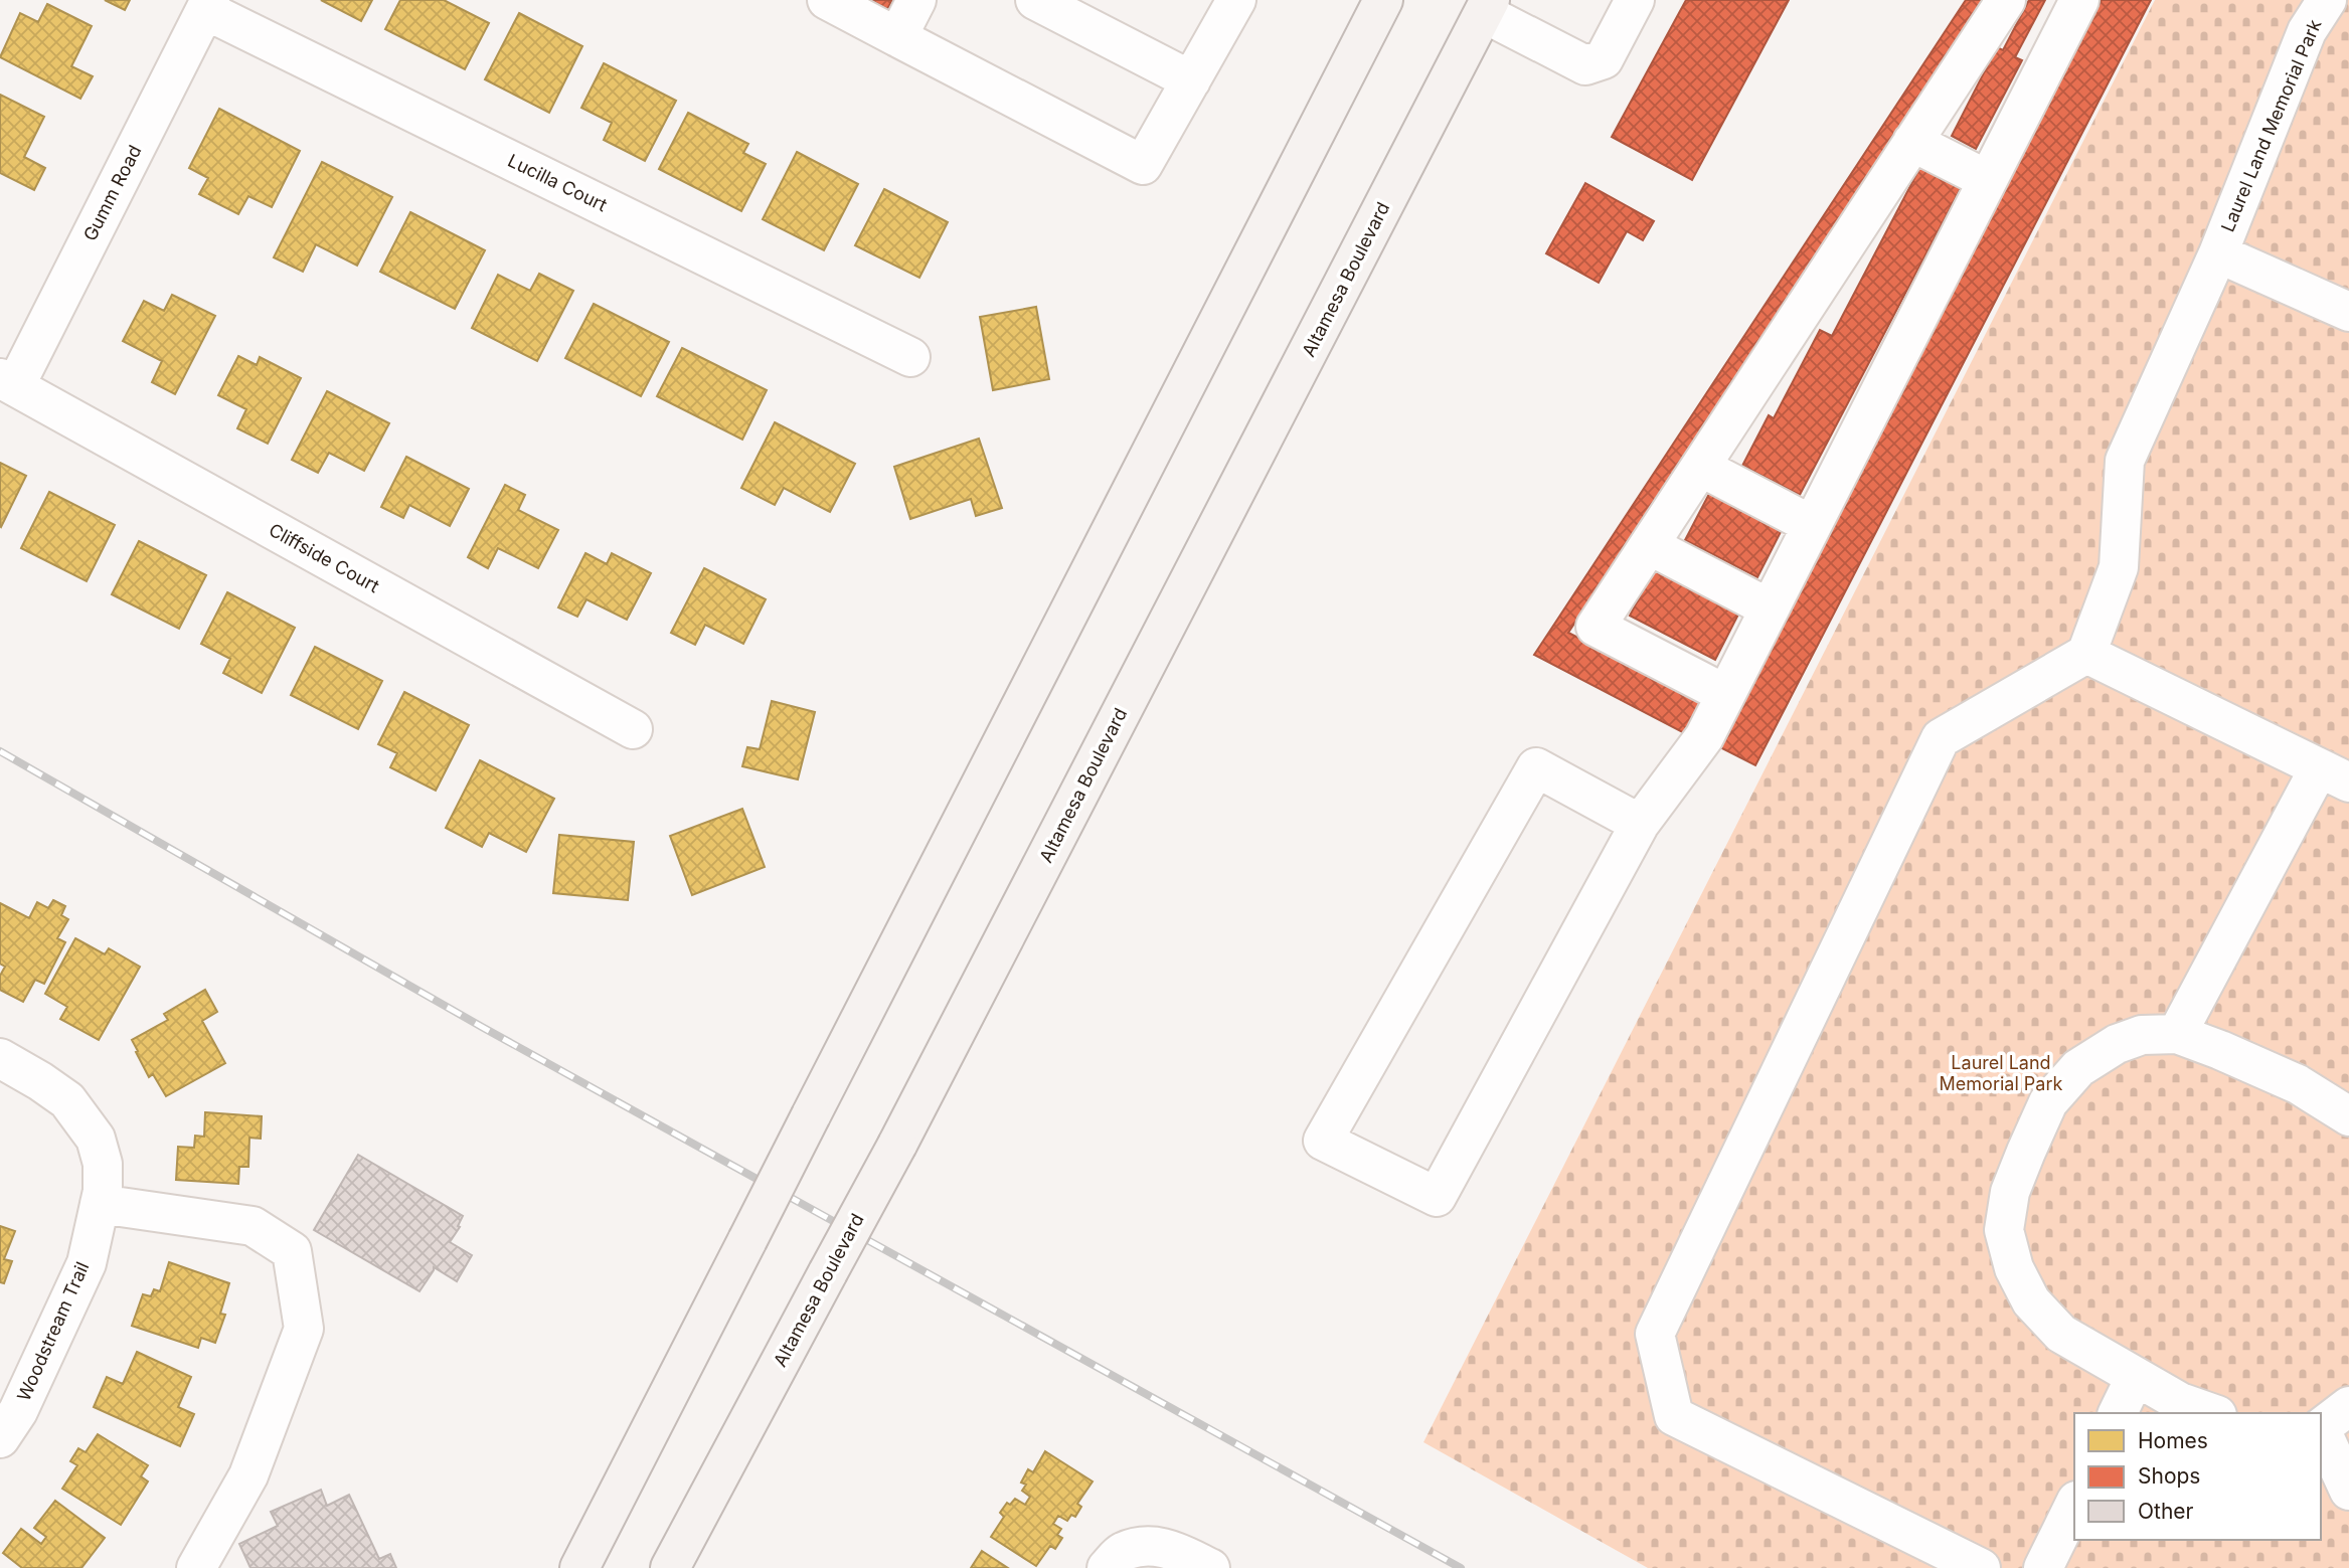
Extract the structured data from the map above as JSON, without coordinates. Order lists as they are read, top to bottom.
{
  "streets": {
    "main road": ["Altamesa Boulevard"],
    "street": [
      "Laurel Land Memorial Park",
      "Lucilla Court",
      "Gumm Road",
      "Cliffside Court",
      "Woodstream Trail"
    ]
  },
  "crossings": [
    ["Lucilla Court", "Gumm Road"],
    ["Gumm Road", "Cliffside Court"]
  ],
  "parks": ["Laurel Land Memorial Park"],
  "legend": ["Homes", "Shops", "Other"]
}
